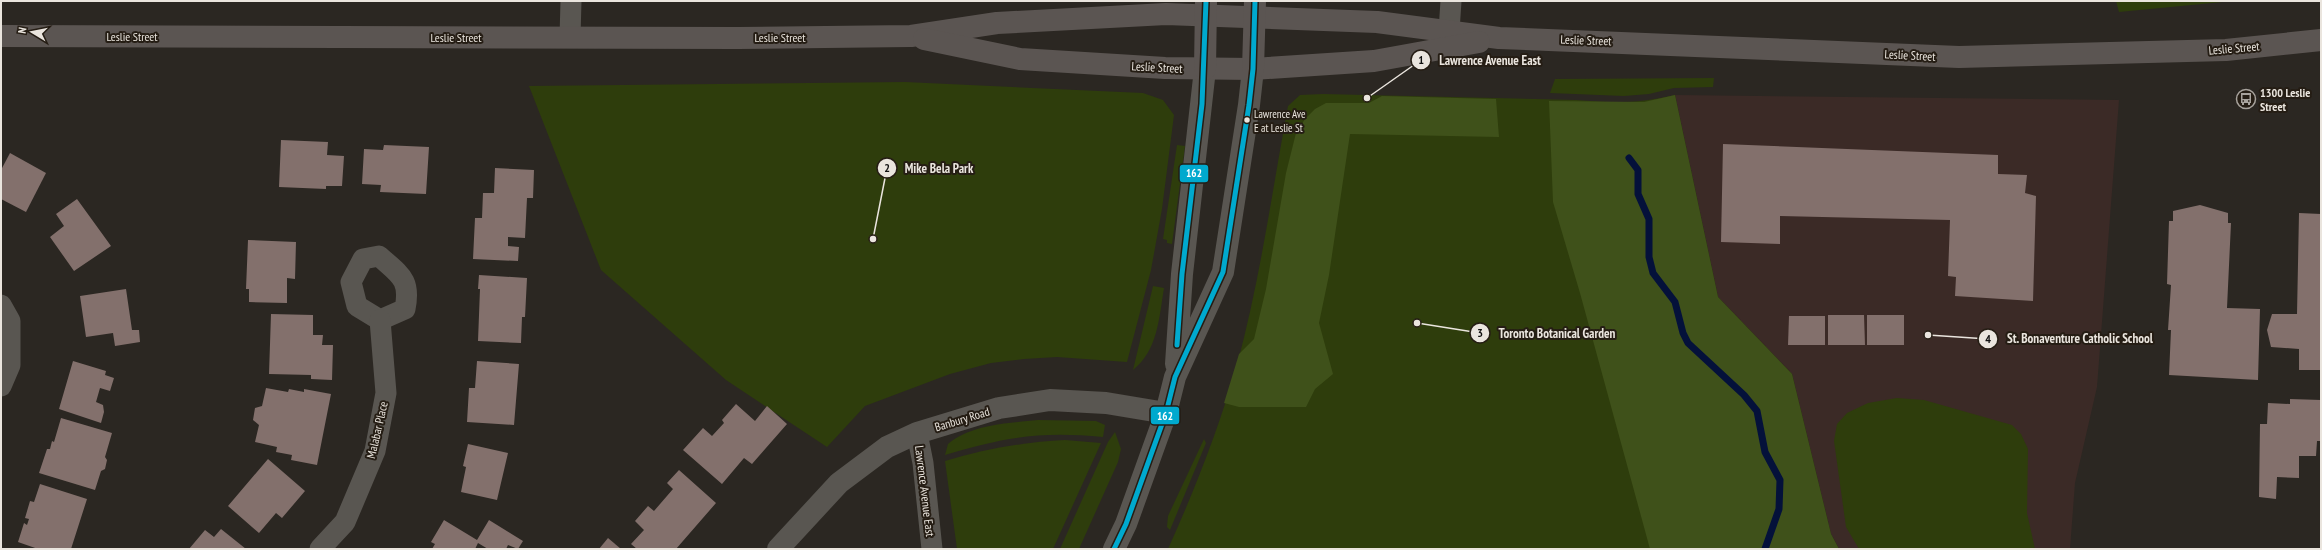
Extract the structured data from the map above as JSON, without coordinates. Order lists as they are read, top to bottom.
{
  "streets": {
    "main road": ["Leslie Street"],
    "street": ["Banbury Road", "Malabar Place", "Lawrence Avenue East"]
  },
  "crossings": [
    ["Banbury Road", "Lawrence Avenue East"]
  ],
  "places": {
    "other": [
      "Lawrence Avenue East",
      "Lawrence Ave E at Leslie St",
      "Mike Bela Park",
      "Toronto Botanical Garden",
      "St. Bonaventure Catholic School"
    ],
    "bus stop": ["1300 Leslie Street"]
  },
  "lines": ["transit line 162"],
  "north": "left"
}
